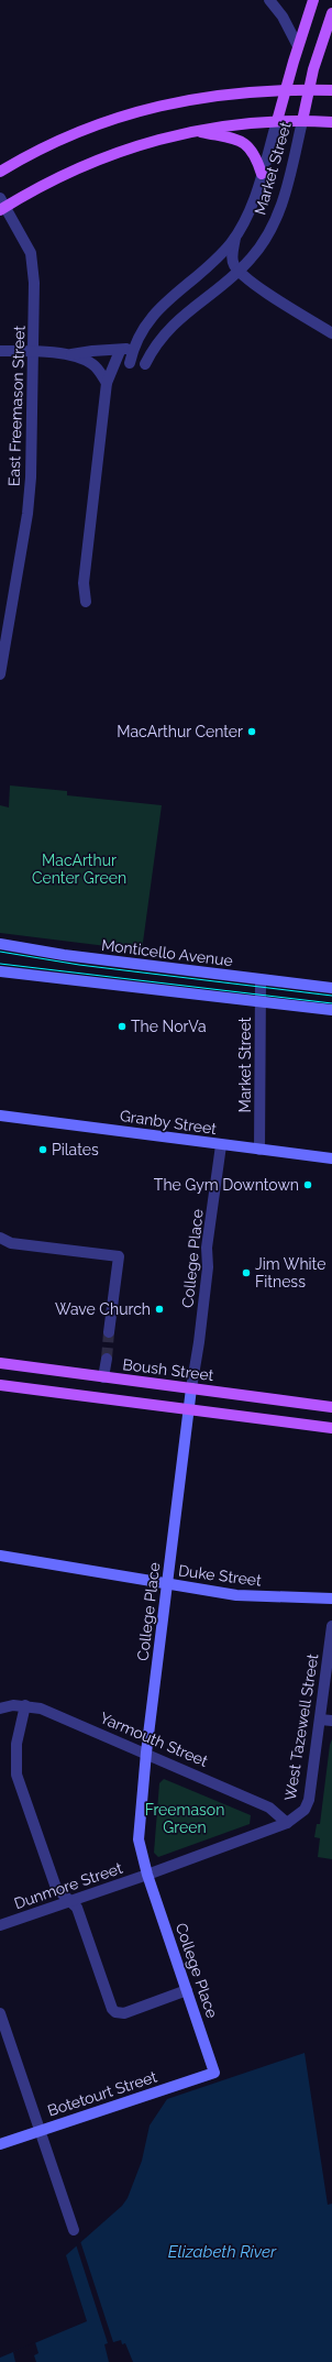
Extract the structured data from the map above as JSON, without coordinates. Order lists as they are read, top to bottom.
{
  "streets": {
    "main road": ["Market Street", "Boush Street"],
    "street": [
      "East Freemason Street",
      "Monticello Avenue",
      "Granby Street",
      "College Place",
      "Duke Street",
      "West Tazewell Street",
      "Yarmouth Street",
      "Dunmore Street",
      "Botetourt Street"
    ]
  },
  "crossings": [
    ["Market Street", "Monticello Avenue"],
    ["Market Street", "Granby Street"],
    ["Granby Street", "College Place"],
    ["College Place", "Boush Street"],
    ["College Place", "Duke Street"],
    ["College Place", "West Tazewell Street"],
    ["College Place", "Yarmouth Street"],
    ["College Place", "Dunmore Street"],
    ["College Place", "Botetourt Street"],
    ["West Tazewell Street", "Yarmouth Street"],
    ["West Tazewell Street", "Dunmore Street"]
  ],
  "water": ["Elizabeth River"],
  "parks": ["MacArthur Center Green", "Freemason Green"],
  "places": [
    "MacArthur Center",
    "The NorVa",
    "Pilates",
    "The Gym Downtown",
    "Jim White Fitness",
    "Wave Church"
  ]
}
